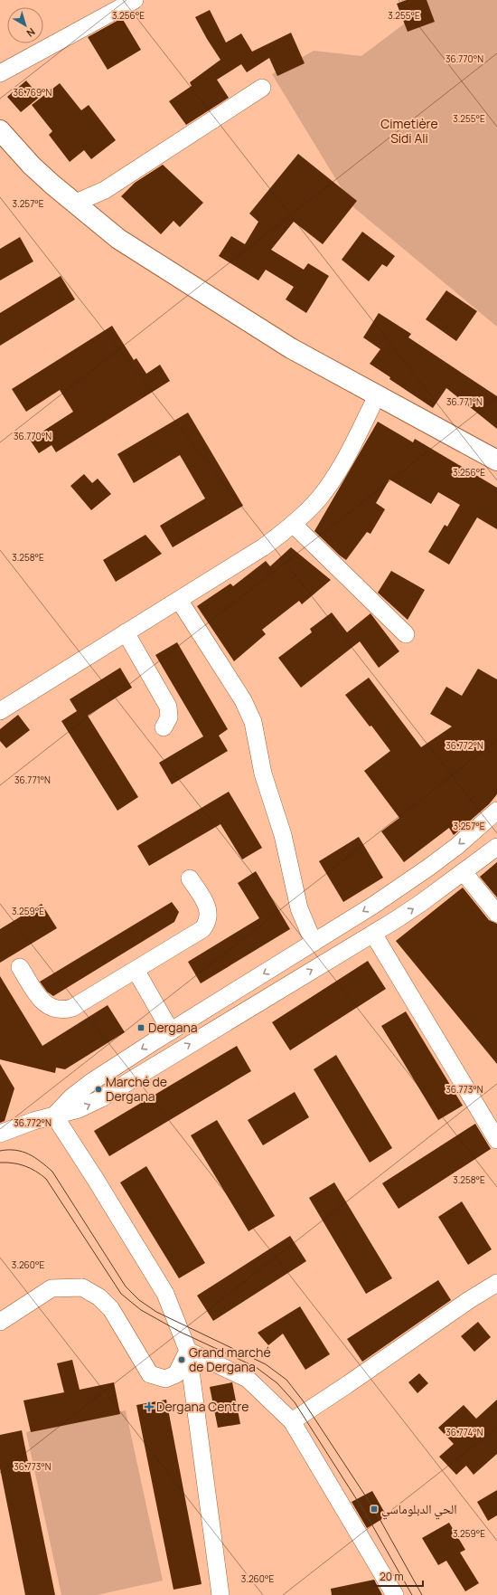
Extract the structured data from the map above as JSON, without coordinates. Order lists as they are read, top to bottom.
{
  "parks": ["Cimetière Sidi Ali"],
  "places": {
    "transit": ["Dergana", "الحي الدبلوماسي"],
    "other": ["Marché de Dergana", "Grand marché de Dergana"],
    "health": ["Dergana Centre"]
  },
  "scale_bar": "20 m",
  "north": "bottom right",
  "coordinates": [
    "3.256°E",
    "3.255°E",
    "36.770°N",
    "36.769°N",
    "3.257°E",
    "36.771°N",
    "3.258°E",
    "36.772°N",
    "3.259°E",
    "36.773°N",
    "3.260°E",
    "36.774°N"
  ]
}
